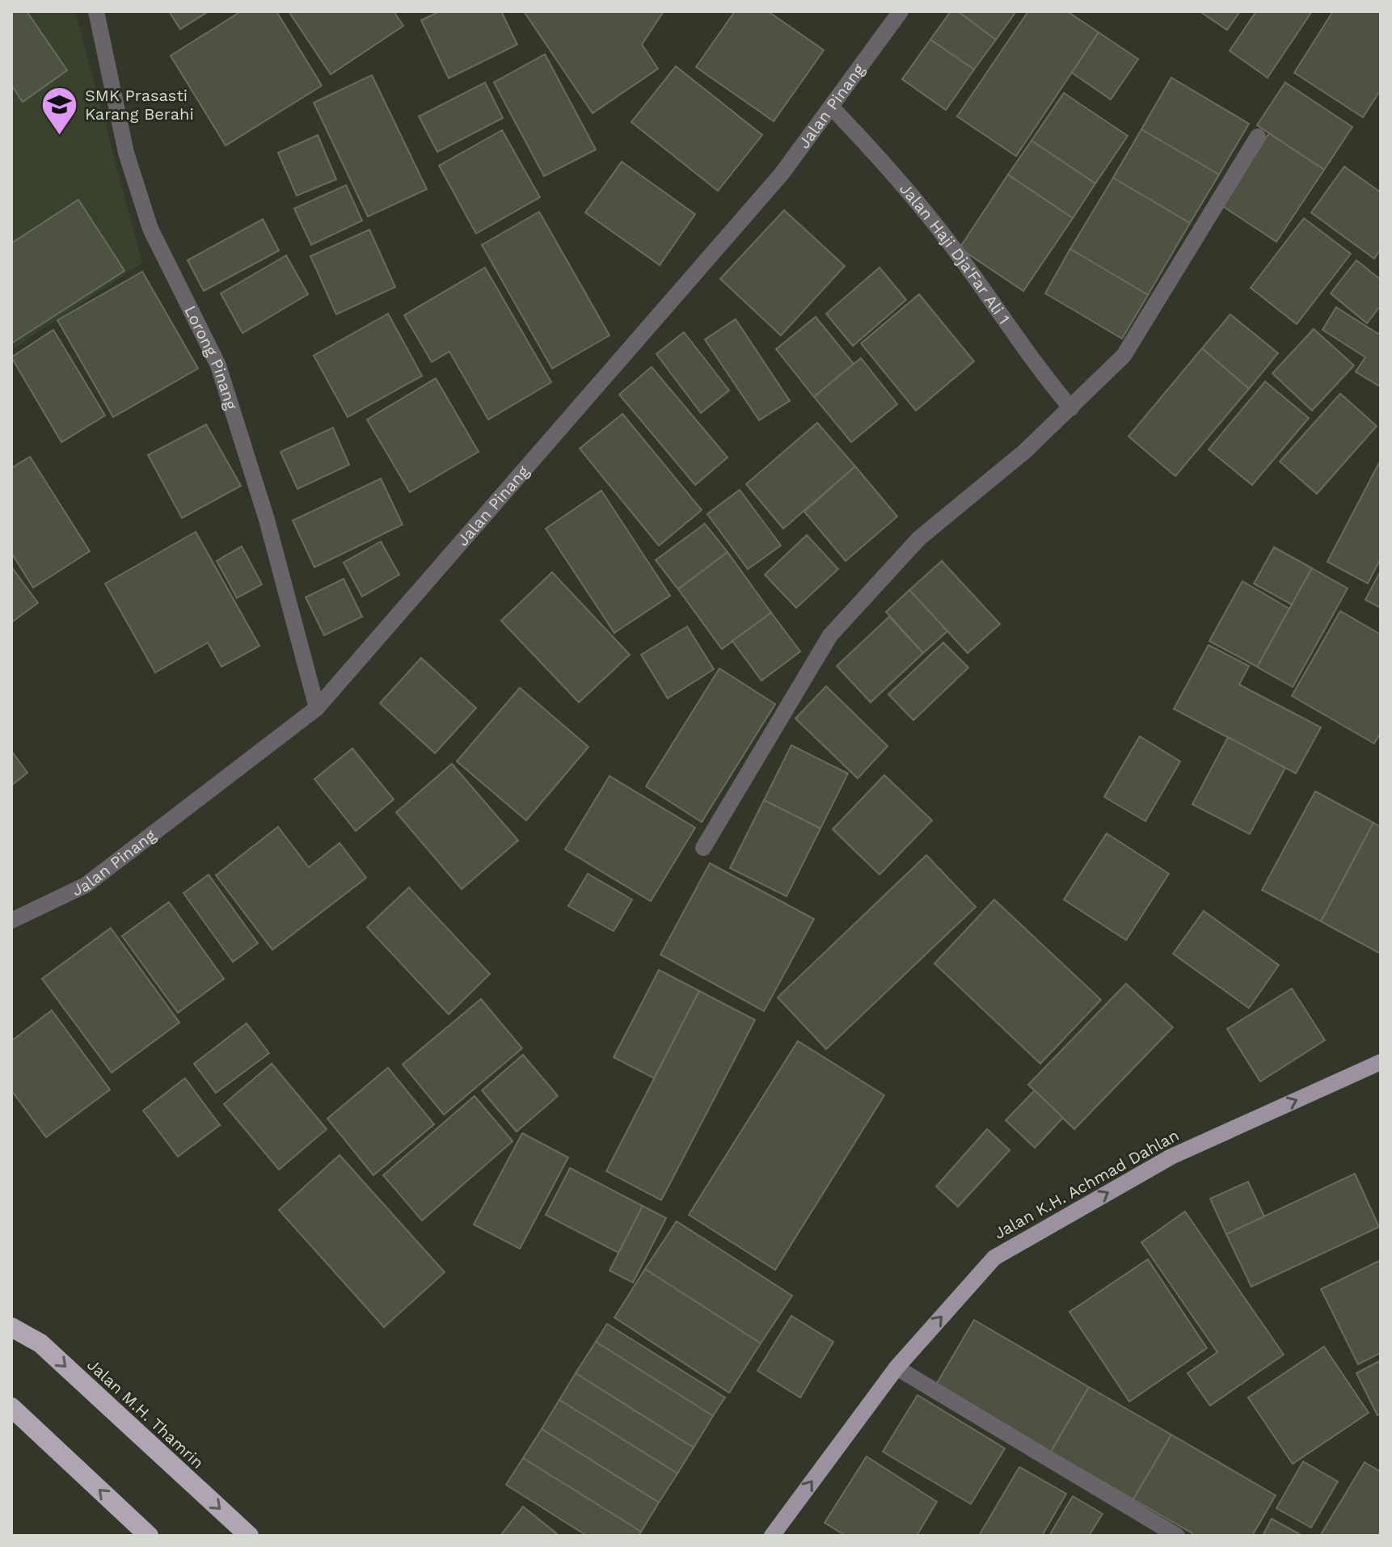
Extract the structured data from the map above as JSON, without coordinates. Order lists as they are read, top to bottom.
{
  "streets": {
    "highway": ["Jalan M.H. Thamrin"],
    "main road": ["Jalan K.H. Achmad Dahlan"],
    "street": ["Jalan Pinang", "Jalan Haji Dja'Far Ali 1", "Lorong Pinang"]
  },
  "crossings": [
    ["Jalan Pinang", "Jalan Haji Dja'Far Ali 1"],
    ["Jalan Pinang", "Lorong Pinang"]
  ],
  "one_way": ["Jalan K.H. Achmad Dahlan"],
  "places": {
    "school or university": ["SMK Prasasti Karang Berahi"]
  }
}
